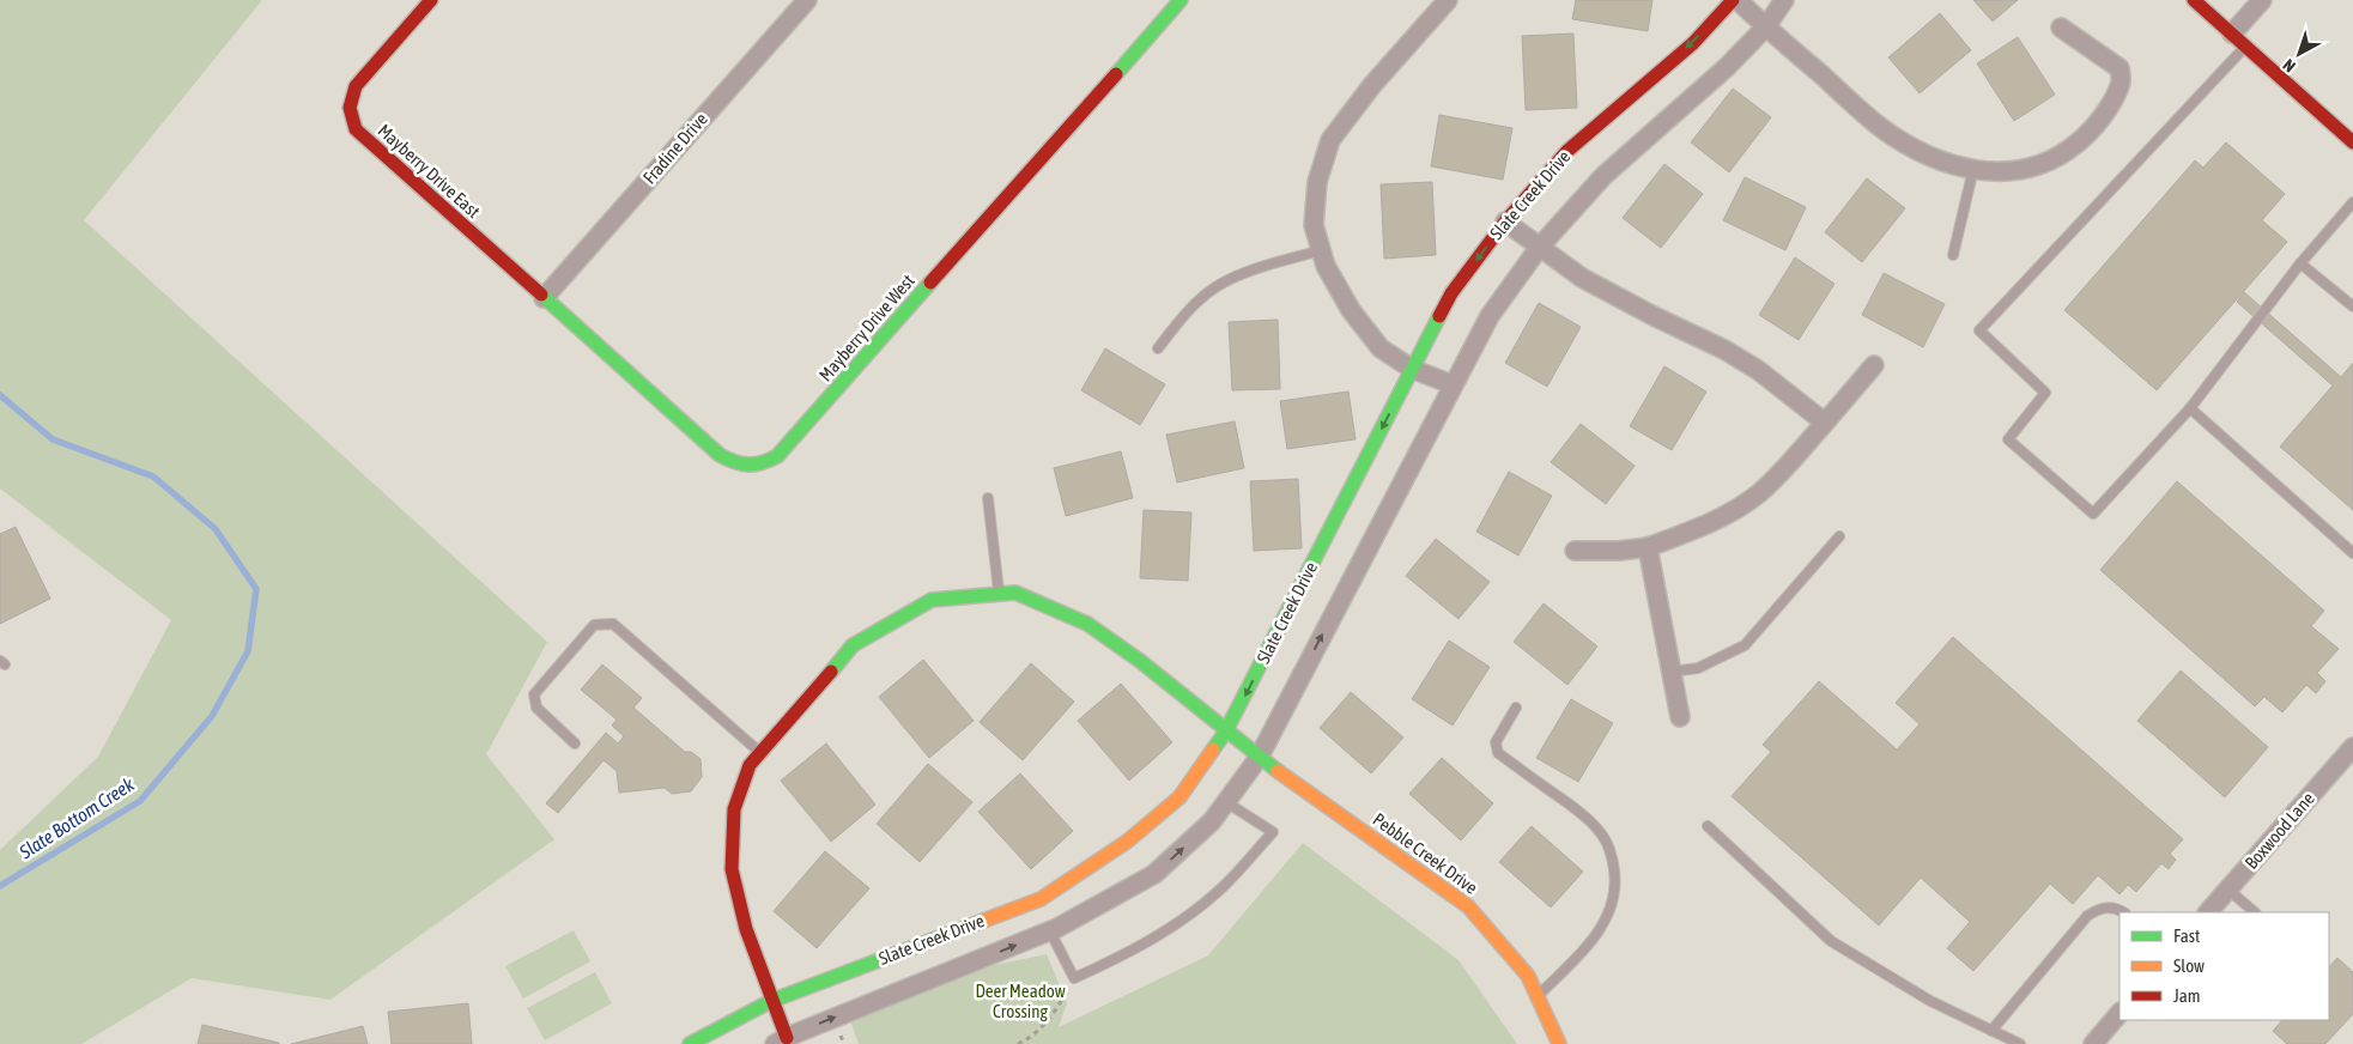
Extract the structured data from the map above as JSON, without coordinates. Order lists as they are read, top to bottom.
{
  "streets": {
    "street": [
      "Fradine Drive",
      "Mayberry Drive East",
      "Slate Creek Drive",
      "Mayberry Drive West",
      "Boxwood Lane",
      "Pebble Creek Drive"
    ]
  },
  "crossings": [
    ["Fradine Drive", "Mayberry Drive East"],
    ["Fradine Drive", "Mayberry Drive West"],
    ["Mayberry Drive East", "Mayberry Drive West"],
    ["Slate Creek Drive", "Pebble Creek Drive"]
  ],
  "water": ["Slate Bottom Creek"],
  "parks": ["Deer Meadow Crossing"],
  "legend": ["Fast", "Slow", "Jam"],
  "north": "bottom left"
}
